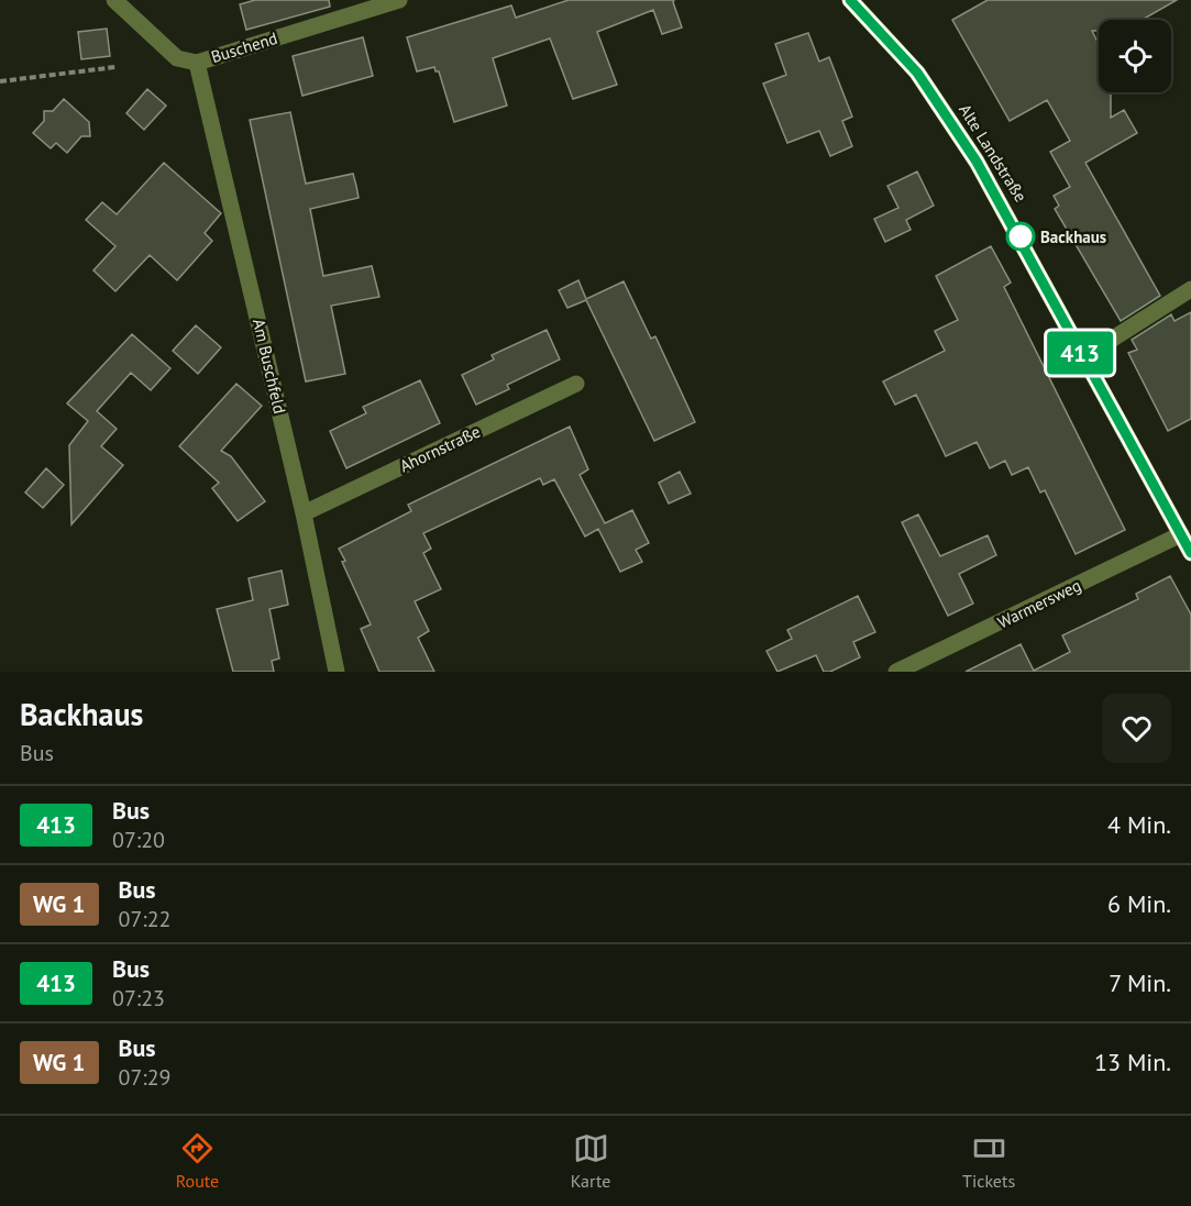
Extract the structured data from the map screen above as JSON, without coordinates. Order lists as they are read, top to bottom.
{
  "streets": {
    "main road": ["Alte Landstraße"],
    "street": [
      "Buschend",
      "Am Buschfeld",
      "Ahornstraße",
      "Warmersweg"
    ]
  },
  "crossings": [
    ["Buschend", "Am Buschfeld"],
    ["Alte Landstraße", "Warmersweg"],
    ["Am Buschfeld", "Ahornstraße"]
  ],
  "places": ["Backhaus"],
  "lines": ["bus line 413"],
  "page": {
    "on_map": "413",
    "heading": ["Backhaus", "Bus"],
    "list": [
      {
        "mark": "413",
        "name": "Bus",
        "note": "07:20",
        "value": "4 Min."
      },
      {
        "mark": "WG 1",
        "name": "Bus",
        "note": "07:22",
        "value": "6 Min."
      },
      {
        "mark": "413",
        "name": "Bus",
        "note": "07:23",
        "value": "7 Min."
      },
      {
        "mark": "WG 1",
        "name": "Bus",
        "note": "07:29",
        "value": "13 Min."
      }
    ],
    "tabs": ["Route", "Karte", "Tickets"]
  }
}
